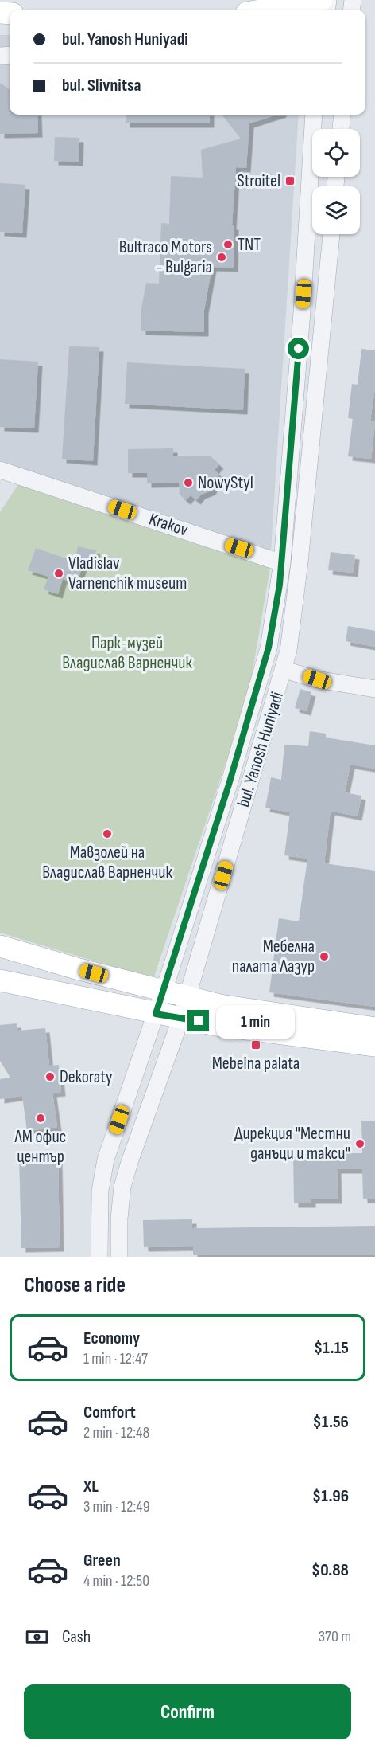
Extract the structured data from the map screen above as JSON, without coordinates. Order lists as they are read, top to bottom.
{
  "streets": {
    "street": ["Krakov", "bul. Yanosh Huniyadi"]
  },
  "crossings": [
    ["Krakov", "bul. Yanosh Huniyadi"]
  ],
  "parks": ["Парк-музей Владислав Варненчик"],
  "places": {
    "transit": ["Stroitel", "Mebelna palata"],
    "other": [
      "TNT",
      "Bultraco Motors - Bulgaria",
      "NowyStyl",
      "Vladislav Varnenchik museum",
      "Мавзолей на Владислав Варненчик",
      "Мебелна палата Лазур",
      "Dekoraty",
      "ЛМ офис център",
      "Дирекция \"Местни данъци и такси\""
    ]
  },
  "page": {
    "banner": ["bul. Yanosh Huniyadi", "bul. Slivnitsa"],
    "bubble": "1 min",
    "heading": "Choose a ride",
    "list": [
      {
        "name": "Economy",
        "note": "1 min · 12:47",
        "value": "$1.15"
      },
      {
        "name": "Comfort",
        "note": "2 min · 12:48",
        "value": "$1.56"
      },
      {
        "name": "XL",
        "note": "3 min · 12:49",
        "value": "$1.96"
      },
      {
        "name": "Green",
        "note": "4 min · 12:50",
        "value": "$0.88"
      }
    ],
    "pay": ["Cash", "370 m"],
    "buttons": "Confirm"
  }
}
